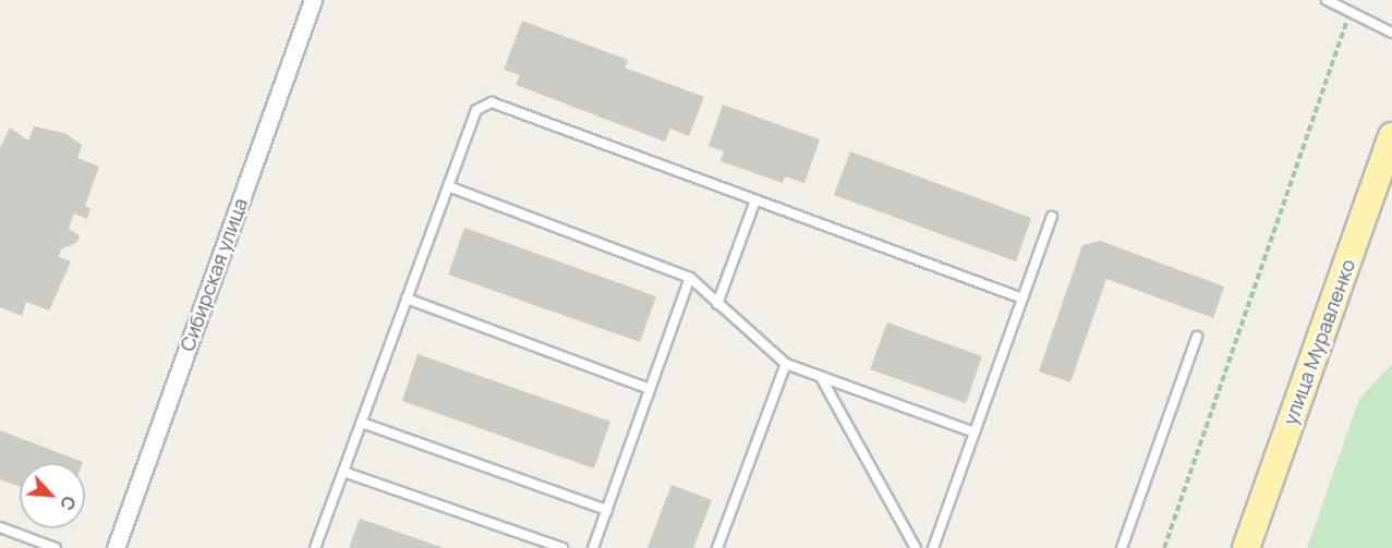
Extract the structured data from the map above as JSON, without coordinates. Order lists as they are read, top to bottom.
{
  "streets": {
    "main road": ["улица Муравленко"],
    "street": ["Сибирская улица"]
  },
  "north": "bottom right"
}
